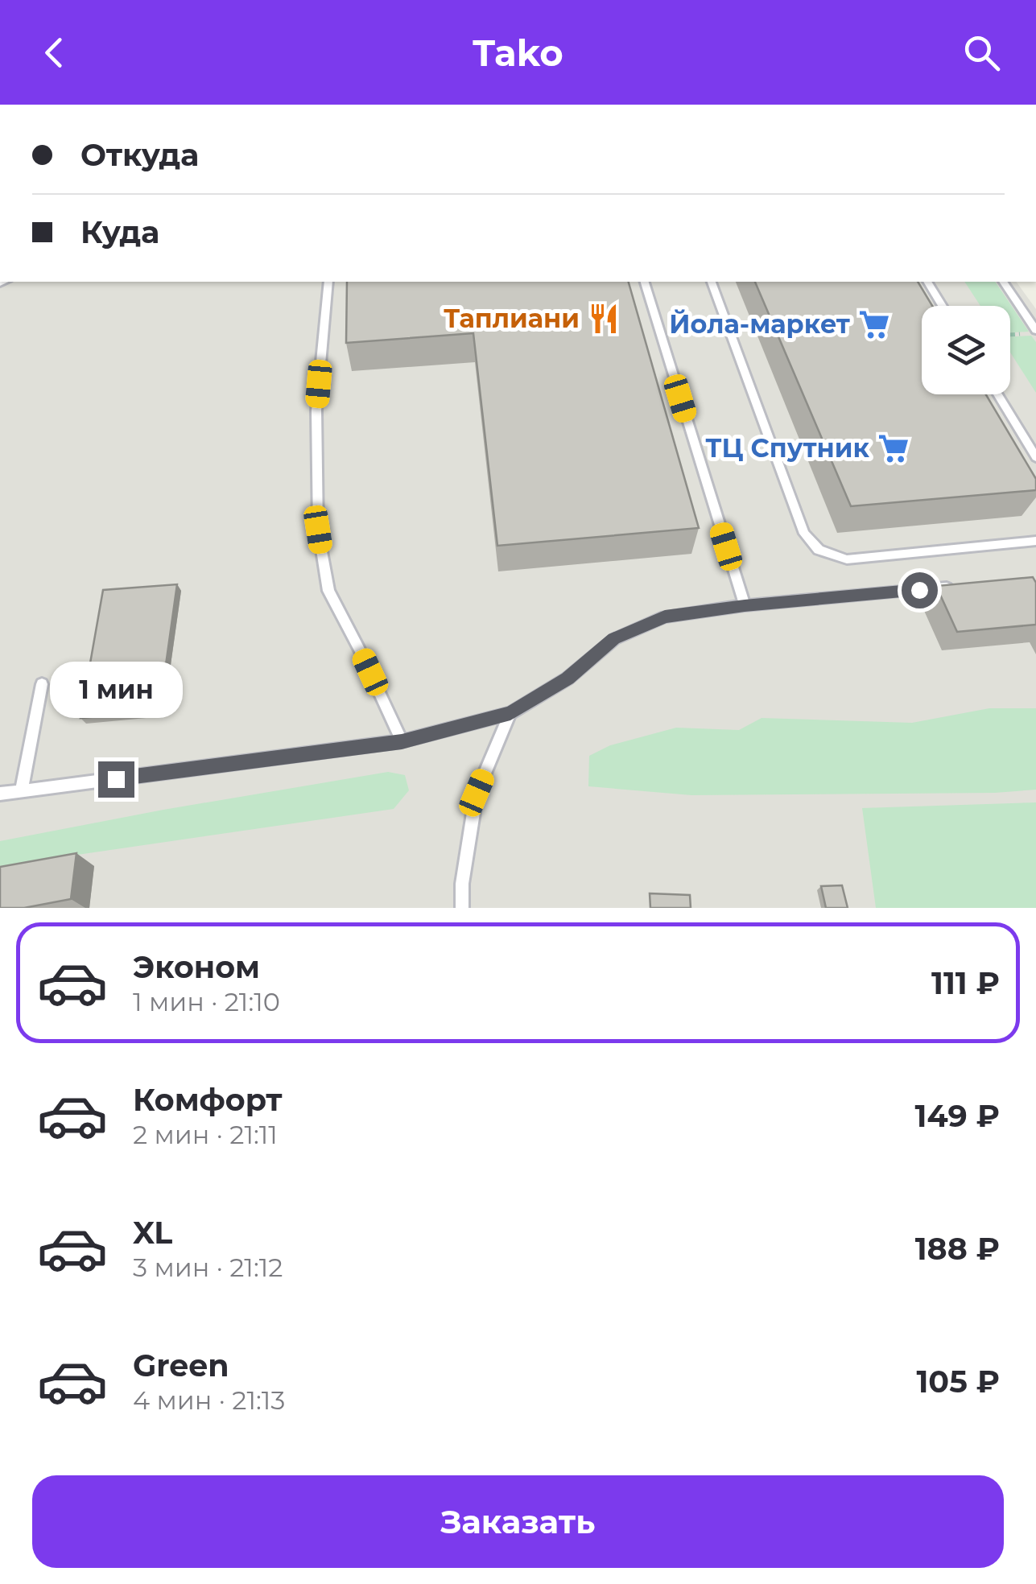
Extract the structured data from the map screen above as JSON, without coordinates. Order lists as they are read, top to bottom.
{
  "places": {
    "restaurant": ["Таплиани"],
    "supermarket": ["Йола-маркет", "ТЦ Спутник"]
  },
  "page": {
    "header": "Tako",
    "banner": ["Откуда", "Куда"],
    "bubble": "1 мин",
    "list": [
      {
        "name": "Эконом",
        "note": "1 мин · 21:10",
        "value": "111 ₽"
      },
      {
        "name": "Комфорт",
        "note": "2 мин · 21:11",
        "value": "149 ₽"
      },
      {
        "name": "XL",
        "note": "3 мин · 21:12",
        "value": "188 ₽"
      },
      {
        "name": "Green",
        "note": "4 мин · 21:13",
        "value": "105 ₽"
      }
    ],
    "buttons": "Заказать"
  }
}
